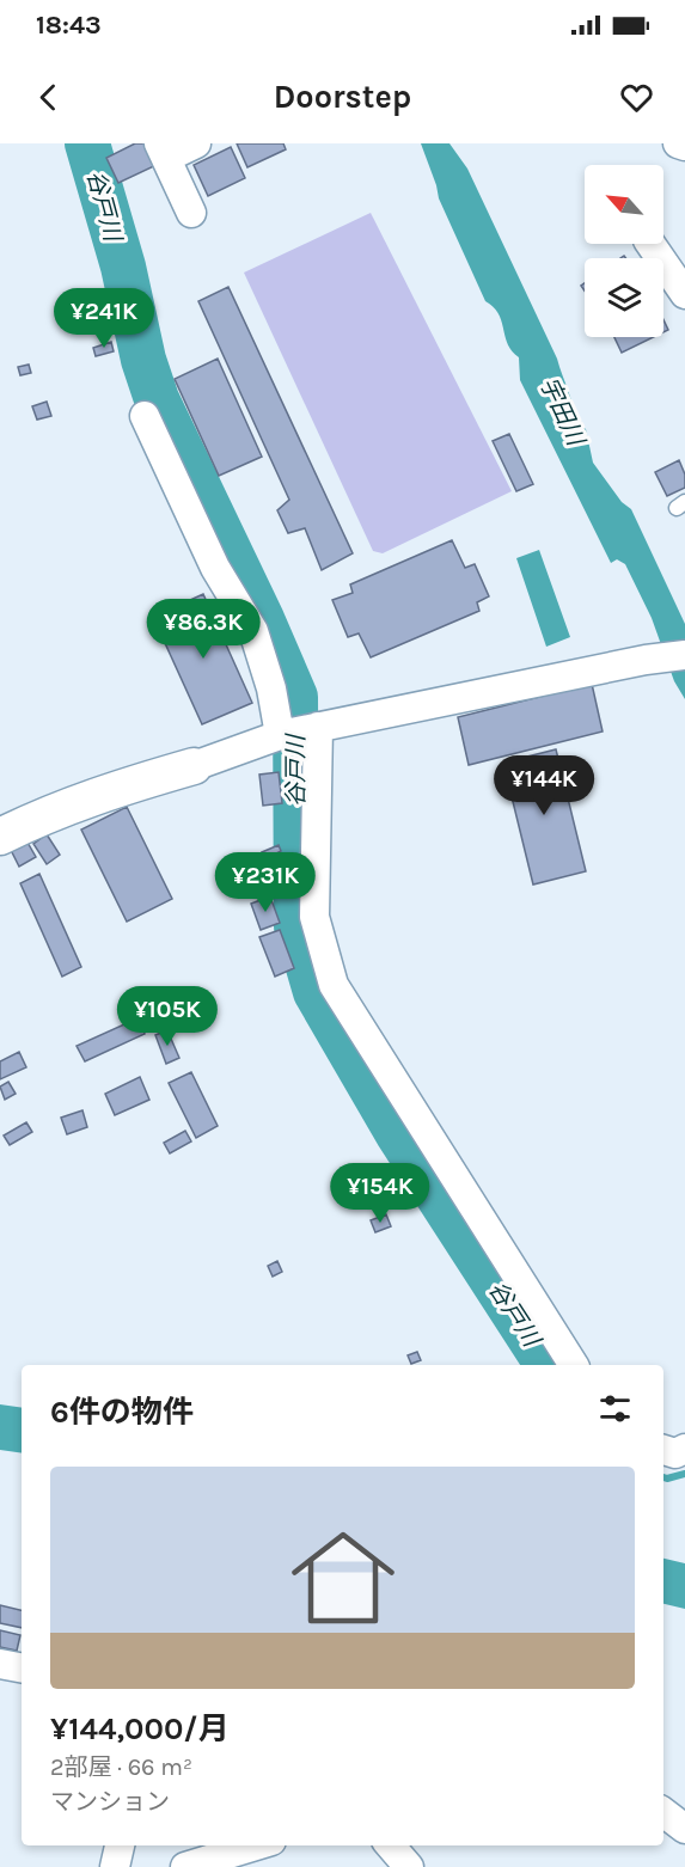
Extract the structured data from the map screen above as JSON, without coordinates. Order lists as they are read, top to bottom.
{
  "water": ["谷戸川", "宇田川"],
  "north": "top left",
  "page": {
    "status": "18:43",
    "header": "Doorstep",
    "price": [
      "¥241K",
      "¥86.3K",
      "¥144K",
      "¥231K",
      "¥105K",
      "¥154K"
    ],
    "heading": "6件の物件",
    "list": [
      {
        "name": "¥144,000/月",
        "note": "2部屋 · 66 m² · マンション"
      }
    ]
  }
}
